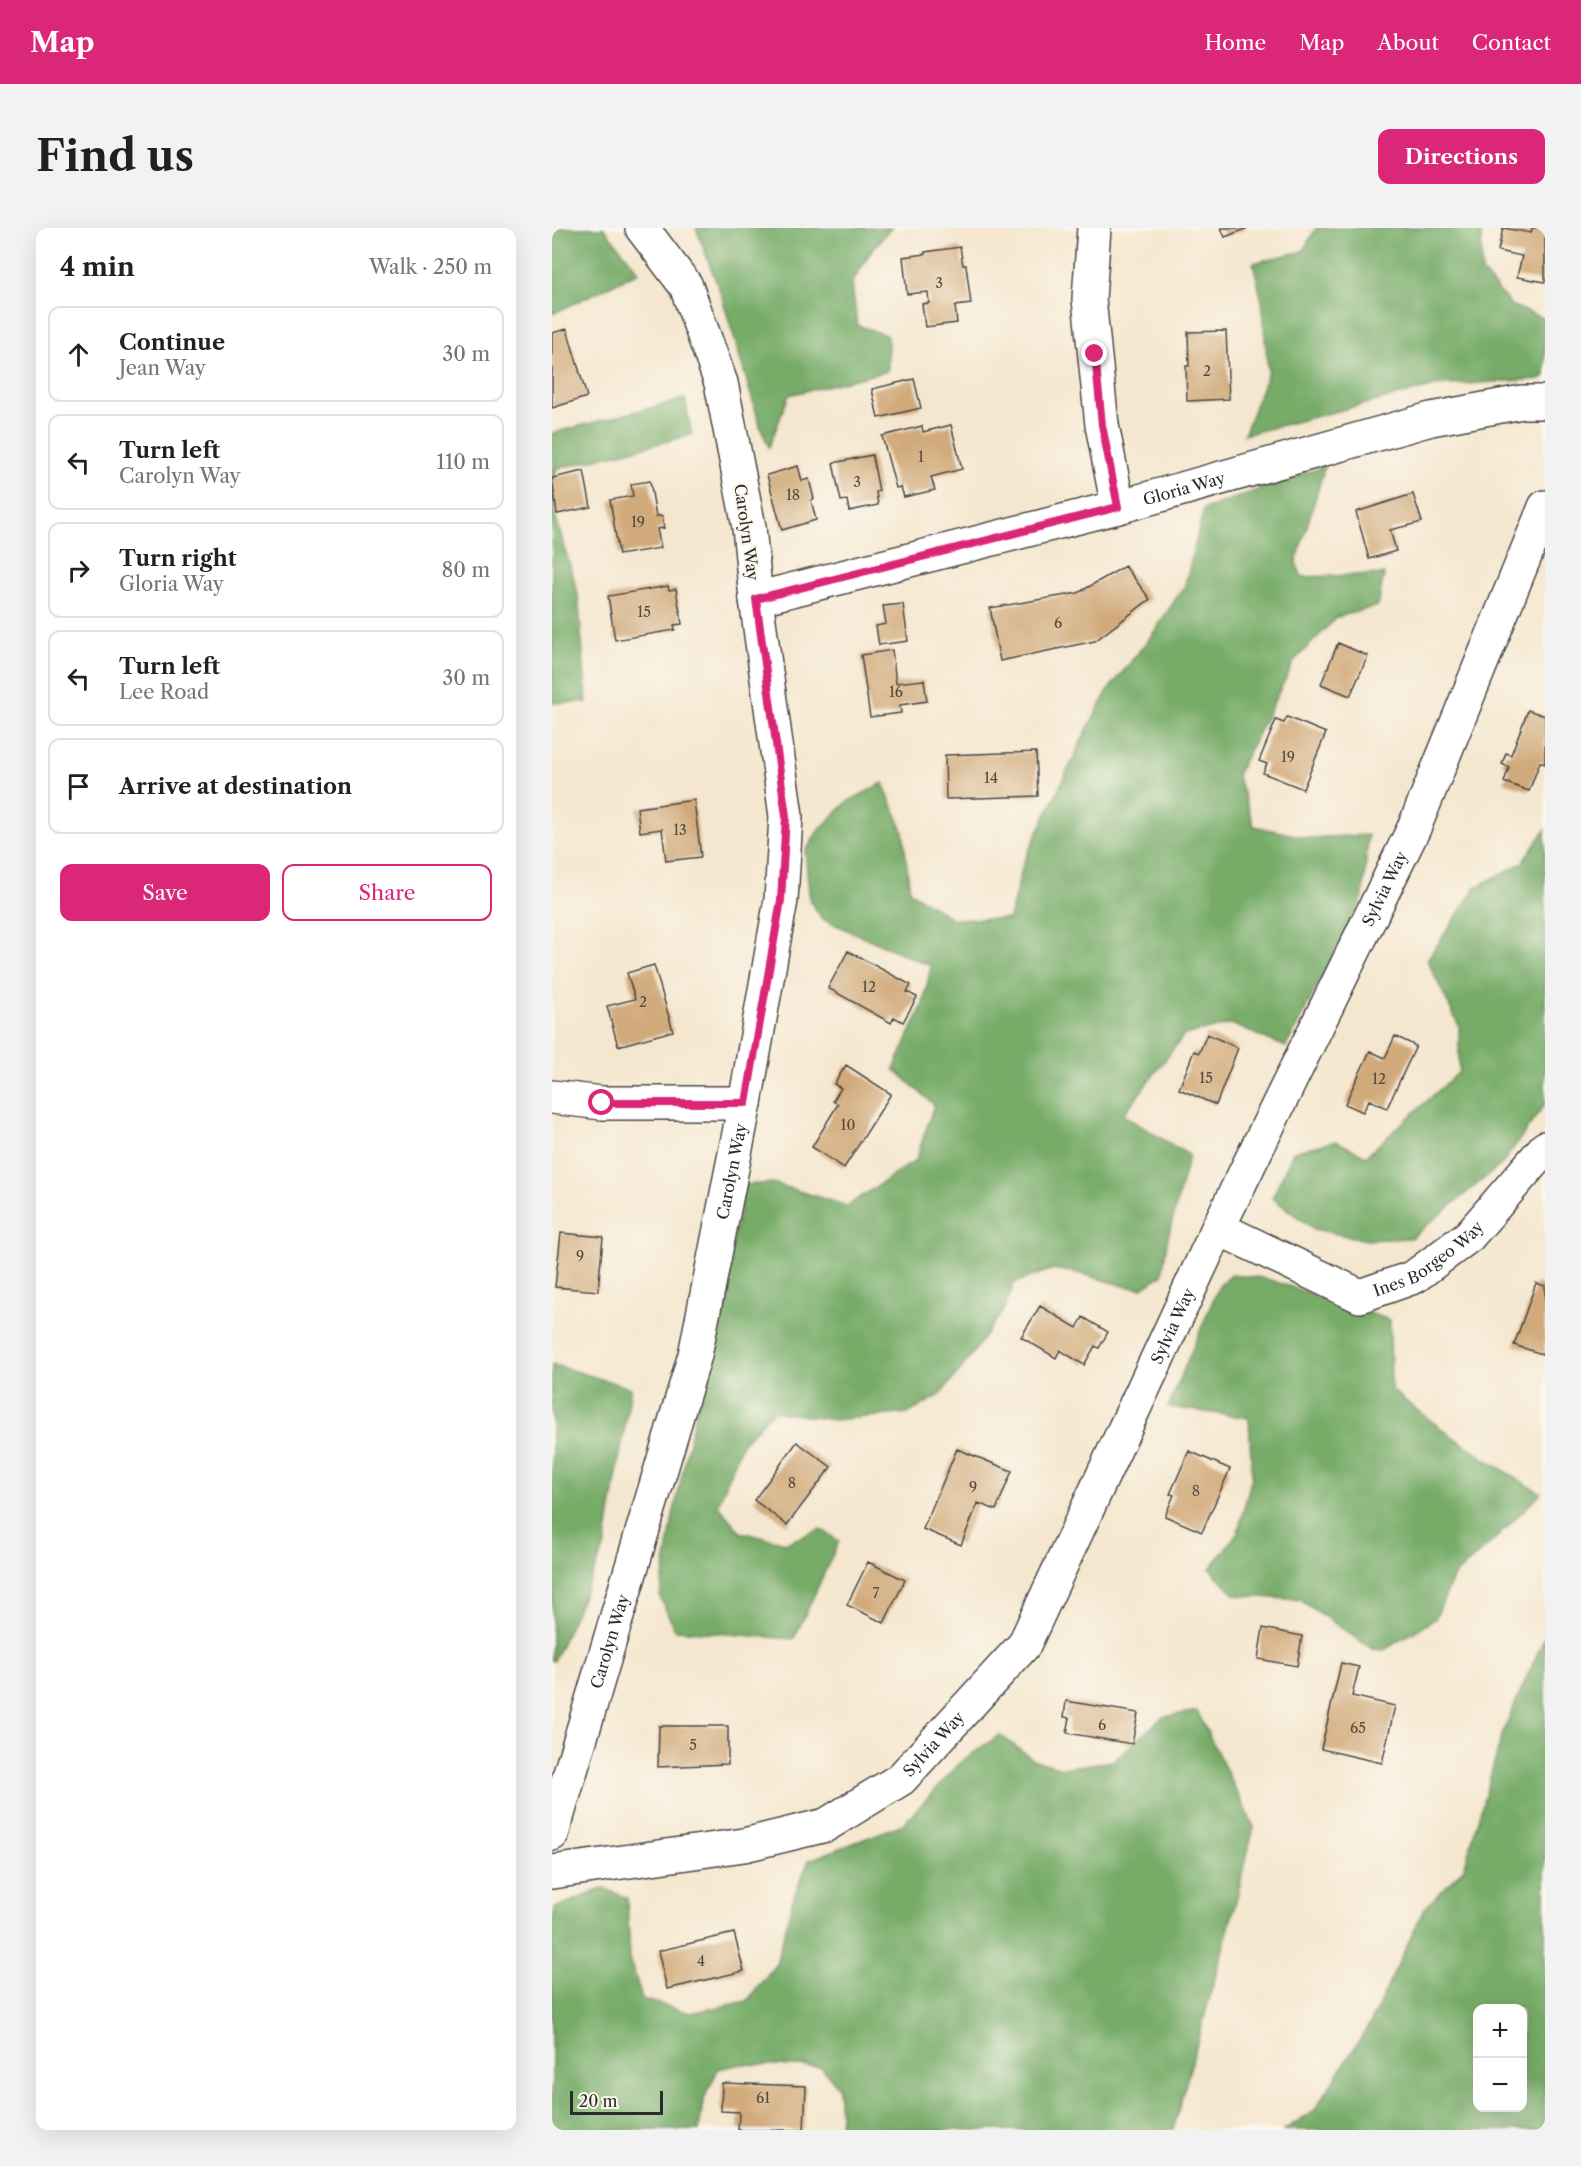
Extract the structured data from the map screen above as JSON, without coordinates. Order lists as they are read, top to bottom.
{
  "streets": {
    "street": [
      "Gloria Way",
      "Carolyn Way",
      "Sylvia Way",
      "Ines Borgeo Way"
    ]
  },
  "crossings": [
    ["Gloria Way", "Carolyn Way"],
    ["Sylvia Way", "Ines Borgeo Way"]
  ],
  "house_numbers": [
    "3",
    "2",
    "1",
    "3",
    "18",
    "19",
    "15",
    "6",
    "16",
    "19",
    "14",
    "13",
    "12",
    "2",
    "15",
    "12",
    "10",
    "9",
    "8",
    "9",
    "8",
    "7",
    "6",
    "65",
    "5",
    "4",
    "61"
  ],
  "scale_bar": "20 m",
  "page": {
    "header": "Map",
    "nav": [
      "Home",
      "Map",
      "About",
      "Contact"
    ],
    "buttons": [
      "Directions",
      ["Save", "Share"]
    ],
    "title": "Find us",
    "heading": ["4 min", "Walk · 250 m"],
    "list": [
      ["Continue", "Jean Way", "30 m"],
      ["Turn left", "Carolyn Way", "110 m"],
      ["Turn right", "Gloria Way", "80 m"],
      ["Turn left", "Lee Road", "30 m"],
      "Arrive at destination"
    ],
    "map_buttons": ["+", "−"],
    "scale": "20 m"
  }
}
